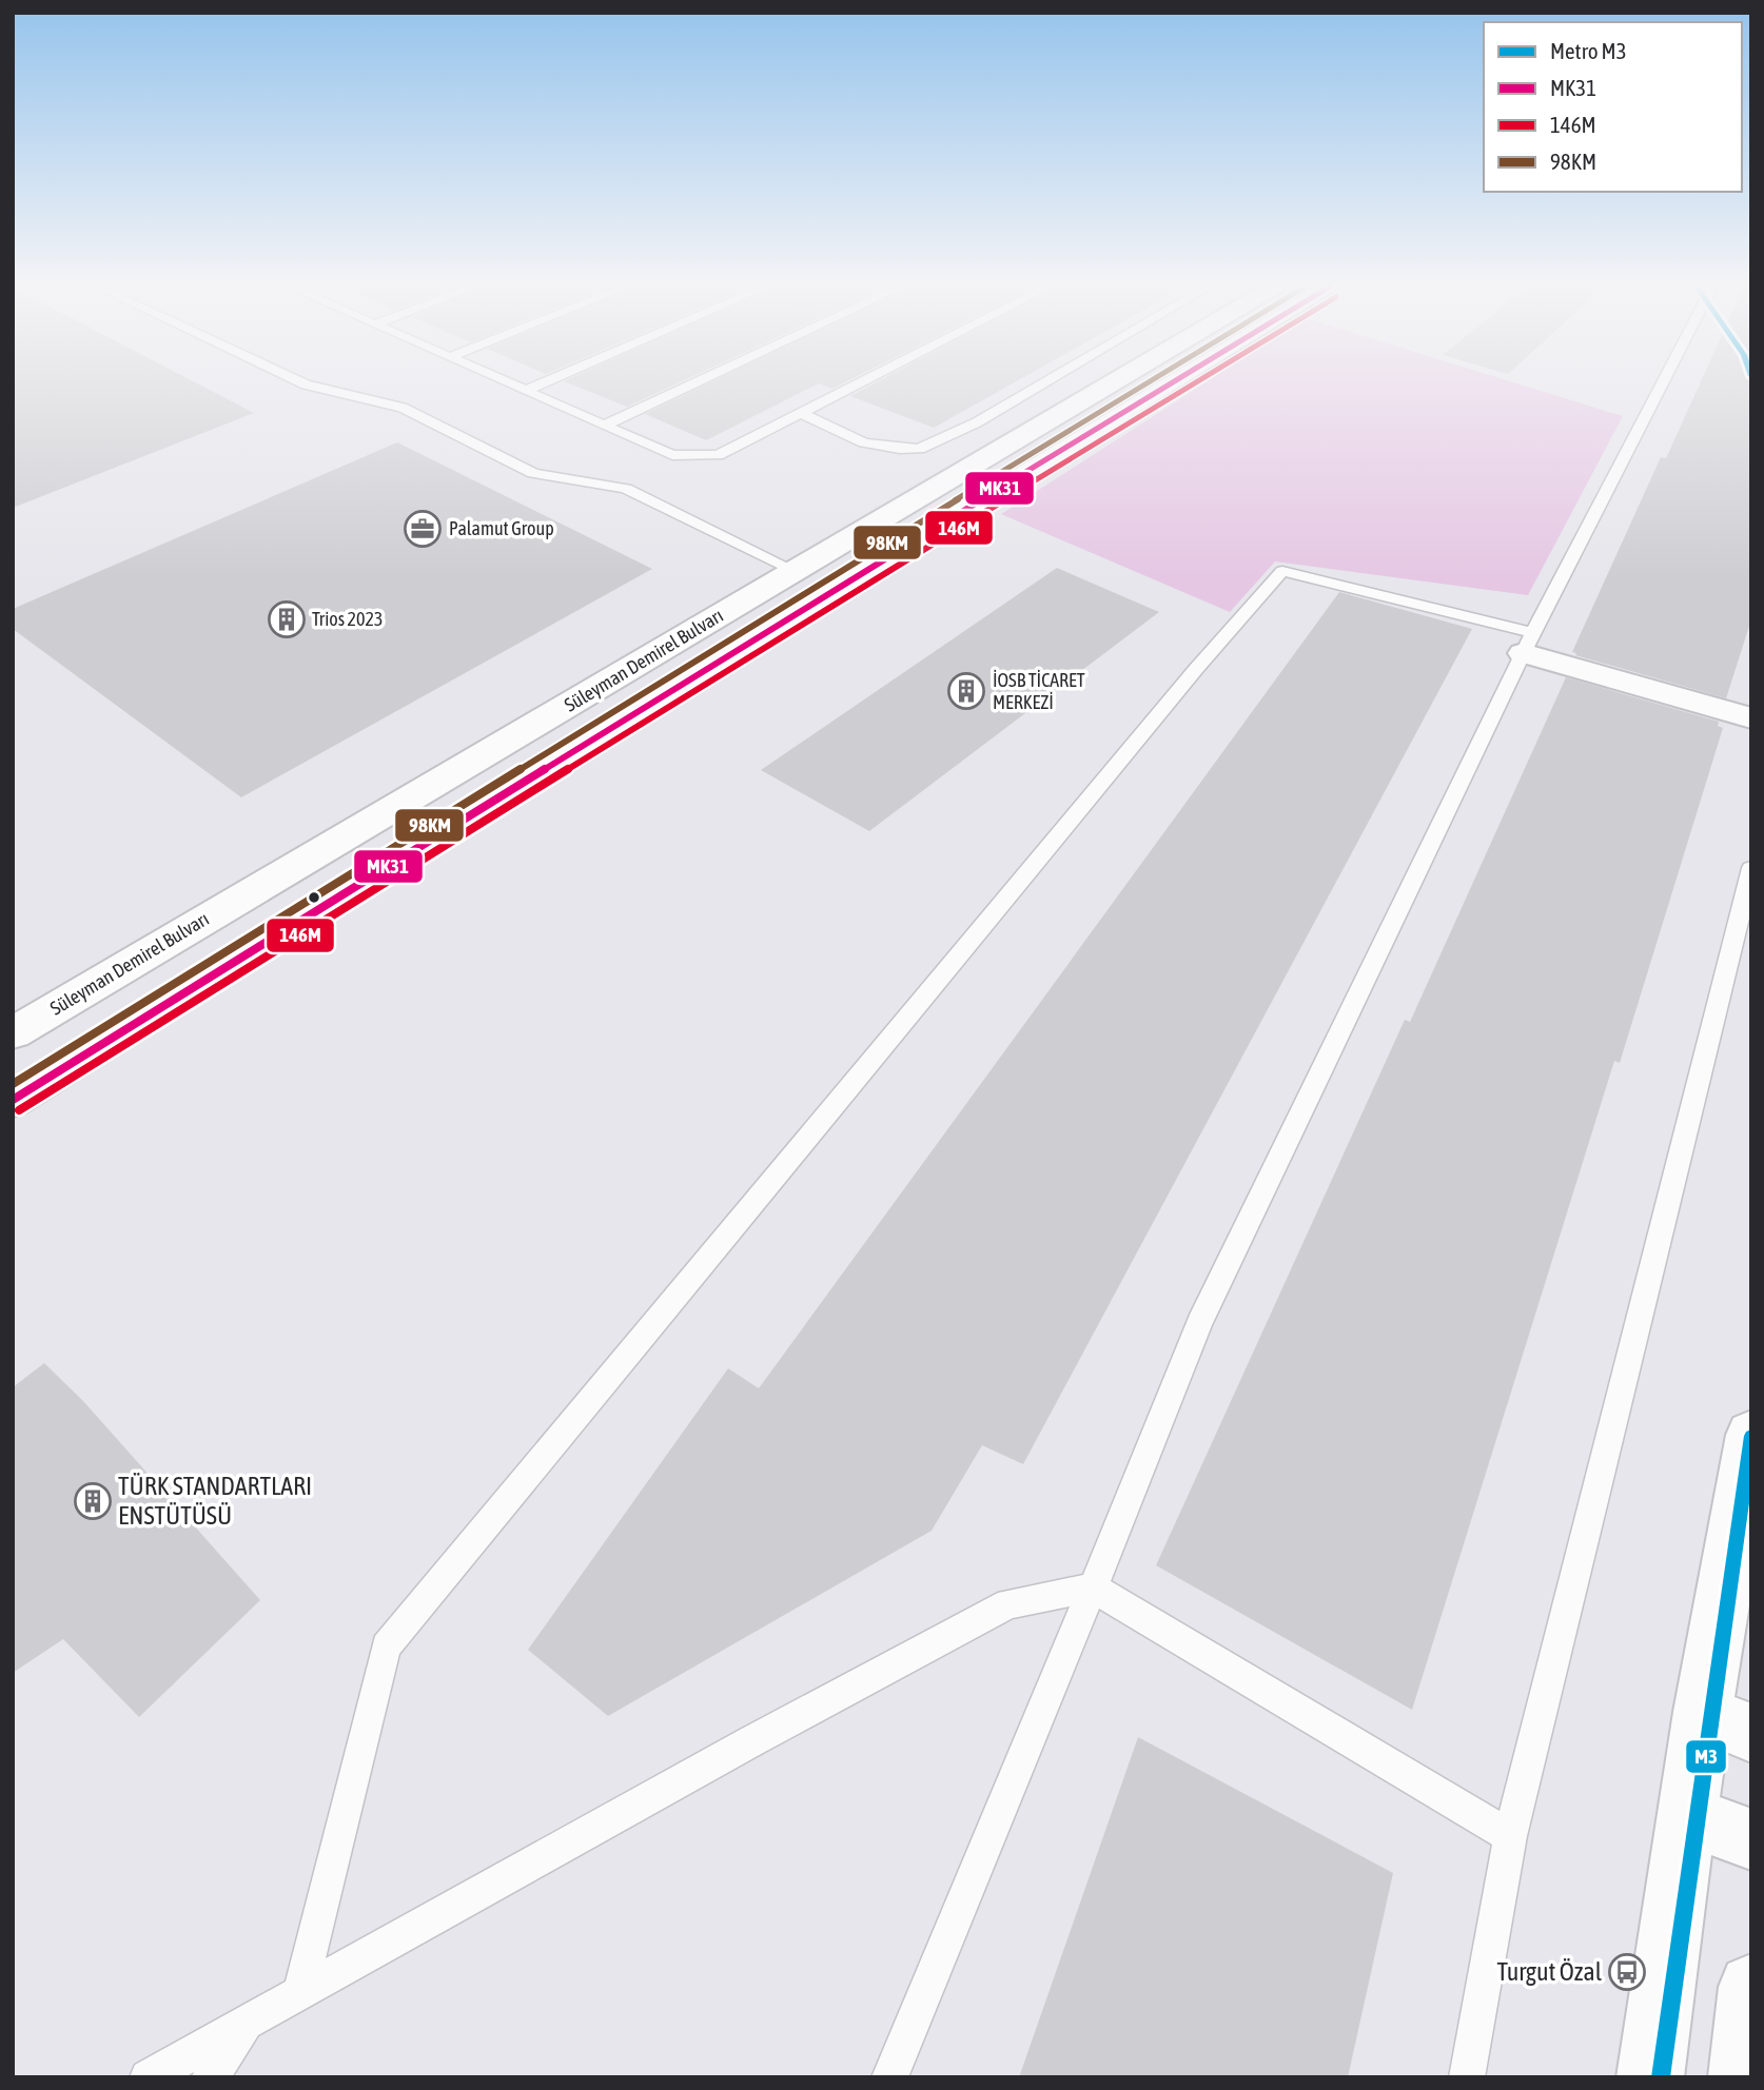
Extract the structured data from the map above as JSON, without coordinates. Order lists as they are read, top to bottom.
{
  "streets": {
    "street": ["Süleyman Demirel Bulvarı"]
  },
  "places": {
    "office": ["Palamut Group"],
    "building": ["Trios 2023", "İOSB TİCARET MERKEZİ", "TÜRK STANDARTLARI ENSTÜTÜSÜ"],
    "bus stop": ["Turgut Özal"]
  },
  "lines": [
    "transit line MK31",
    "transit line 146M",
    "transit line 98KM",
    "metro line M3"
  ],
  "legend": [
    "Metro M3",
    "MK31",
    "146M",
    "98KM"
  ]
}
